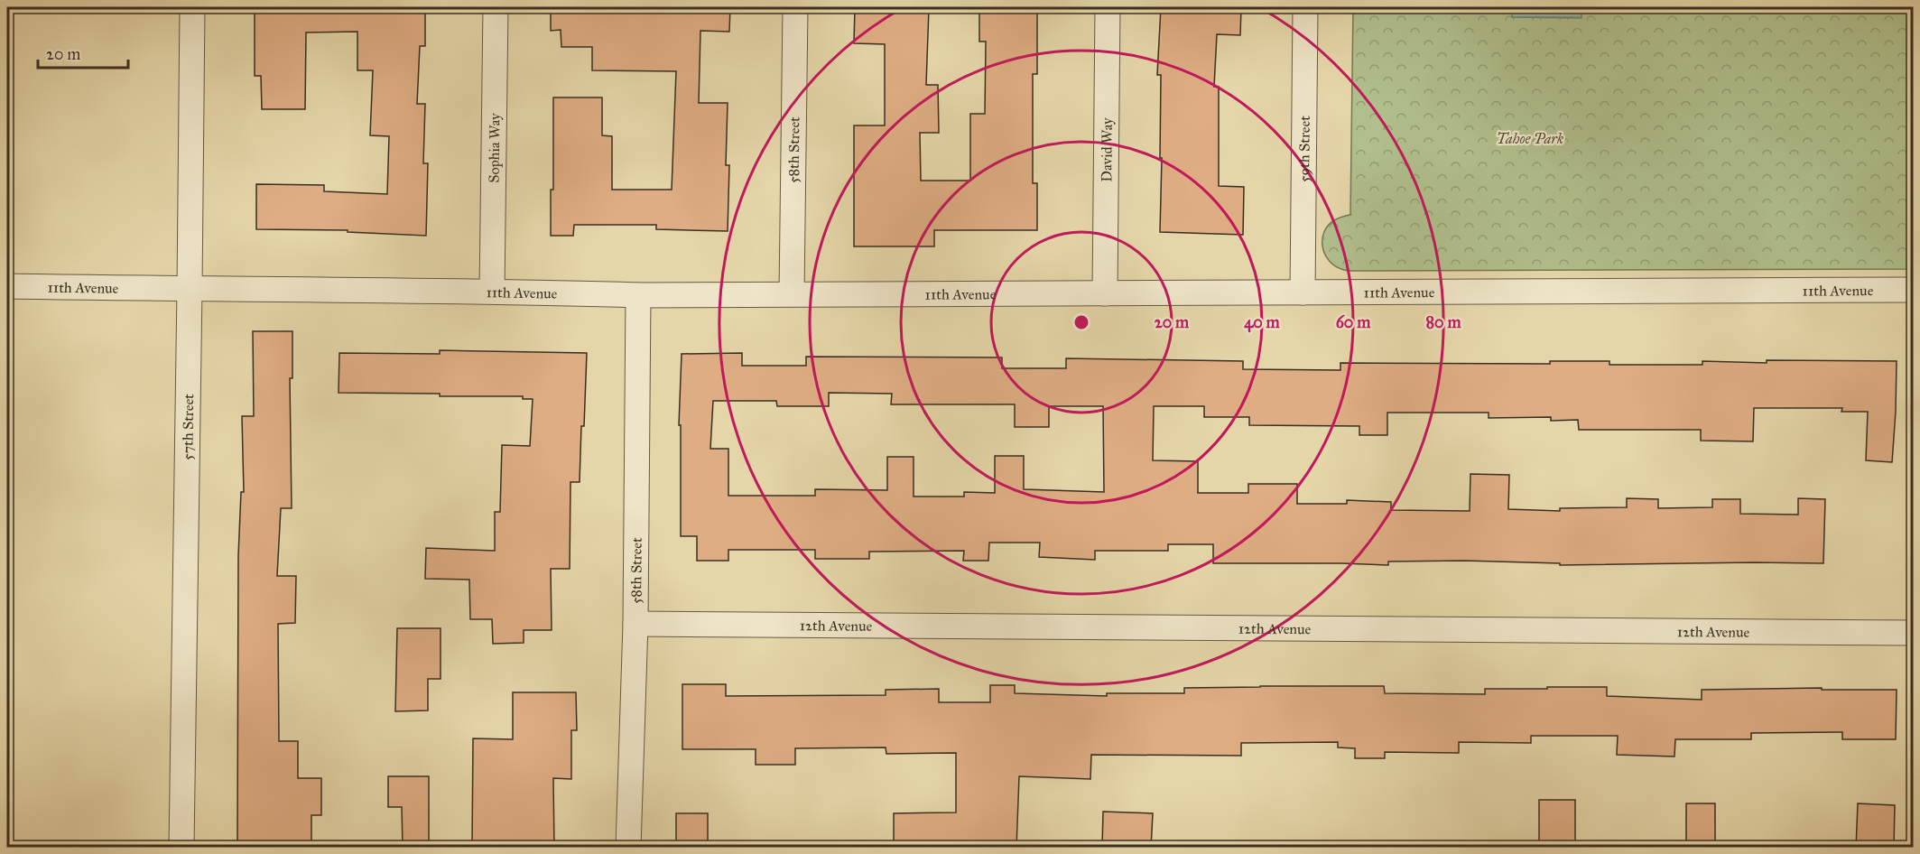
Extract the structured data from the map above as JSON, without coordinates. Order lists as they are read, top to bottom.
{
  "streets": {
    "street": [
      "Sophia Way",
      "58th Street",
      "David Way",
      "59th Street",
      "11th Avenue",
      "57th Street",
      "12th Avenue"
    ]
  },
  "crossings": [
    ["Sophia Way", "11th Avenue"],
    ["58th Street", "11th Avenue"],
    ["58th Street", "12th Avenue"],
    ["David Way", "11th Avenue"],
    ["59th Street", "11th Avenue"],
    ["11th Avenue", "57th Street"]
  ],
  "parks": ["Tahoe Park"],
  "scale_bar": "20 m",
  "rings": [
    "20 m",
    "40 m",
    "60 m",
    "80 m"
  ]
}
